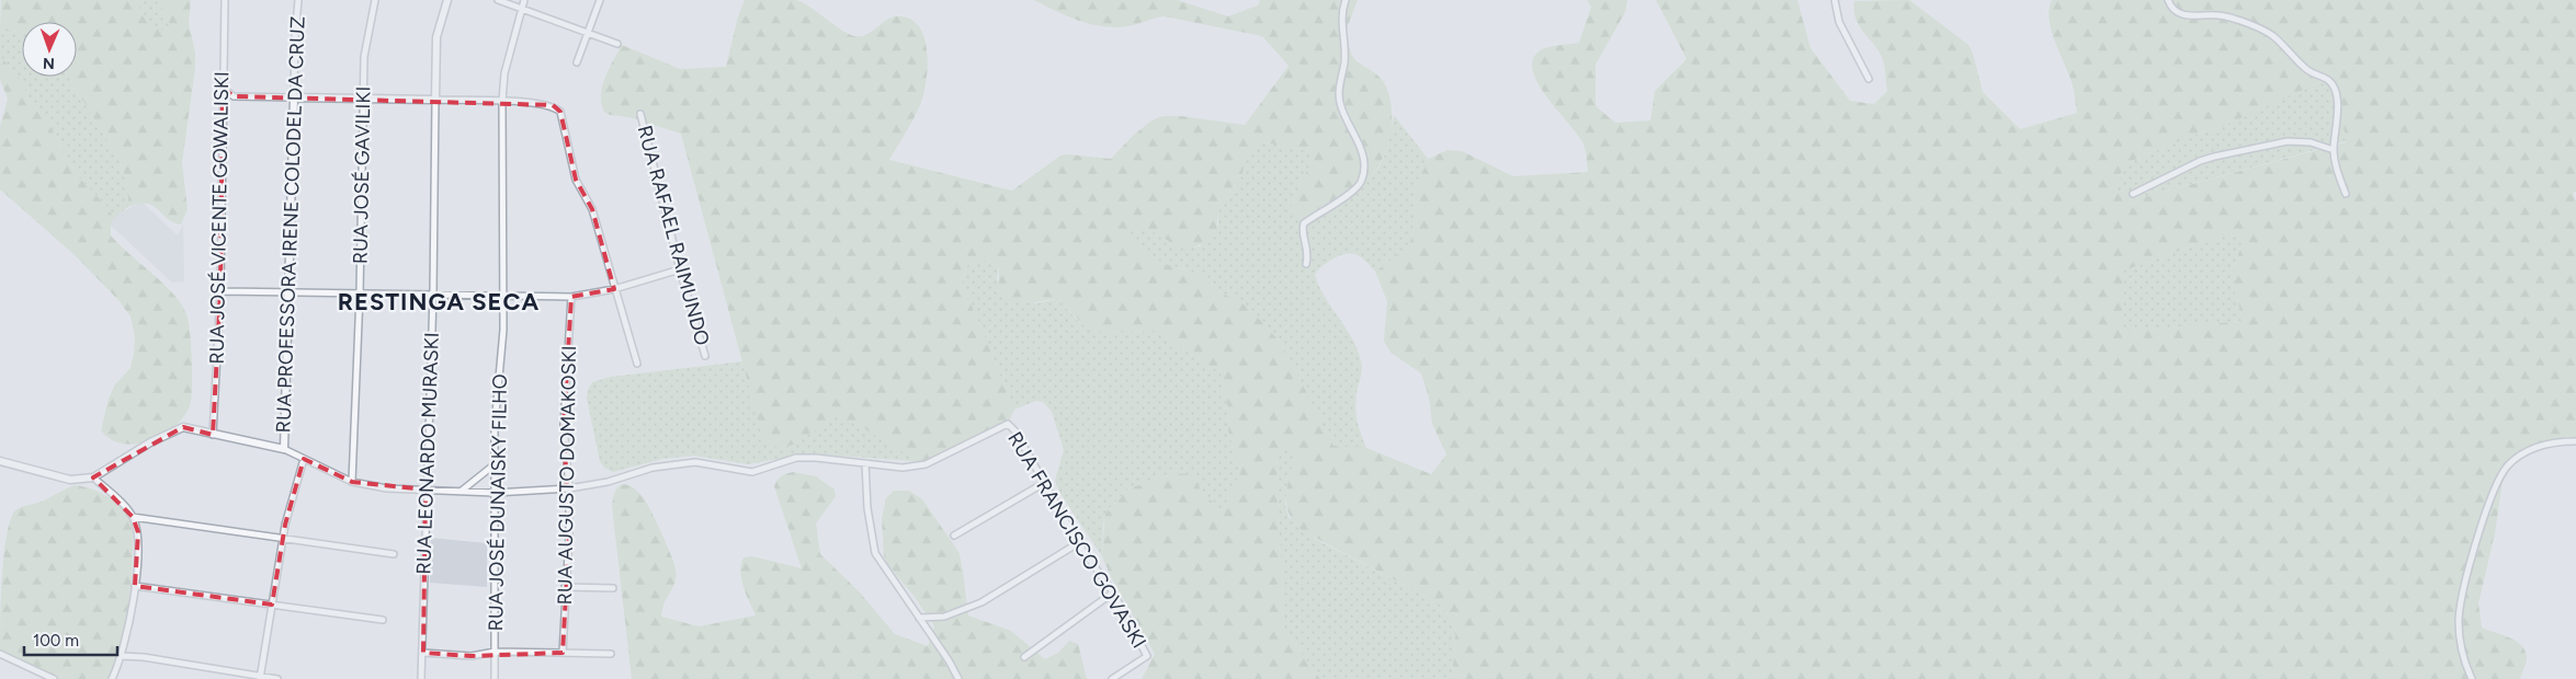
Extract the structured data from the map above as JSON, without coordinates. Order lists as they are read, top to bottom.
{
  "streets": {
    "street": [
      "RUA JOSÉ GAVILIKI",
      "RUA JOSÉ VICENTE GOWALISKI",
      "RUA PROFESSORA IRENE COLODEL DA CRUZ",
      "RUA RAFAEL RAIMUNDO",
      "RUA LEONARDO MURASKI",
      "RUA AUGUSTO DOMAKOSKI",
      "RUA JOSÉ DUNAISKY FILHO",
      "RUA FRANCISCO GOVASKI"
    ]
  },
  "districts": ["RESTINGA SECA"],
  "scale_bar": "100 m",
  "north": "bottom"
}
